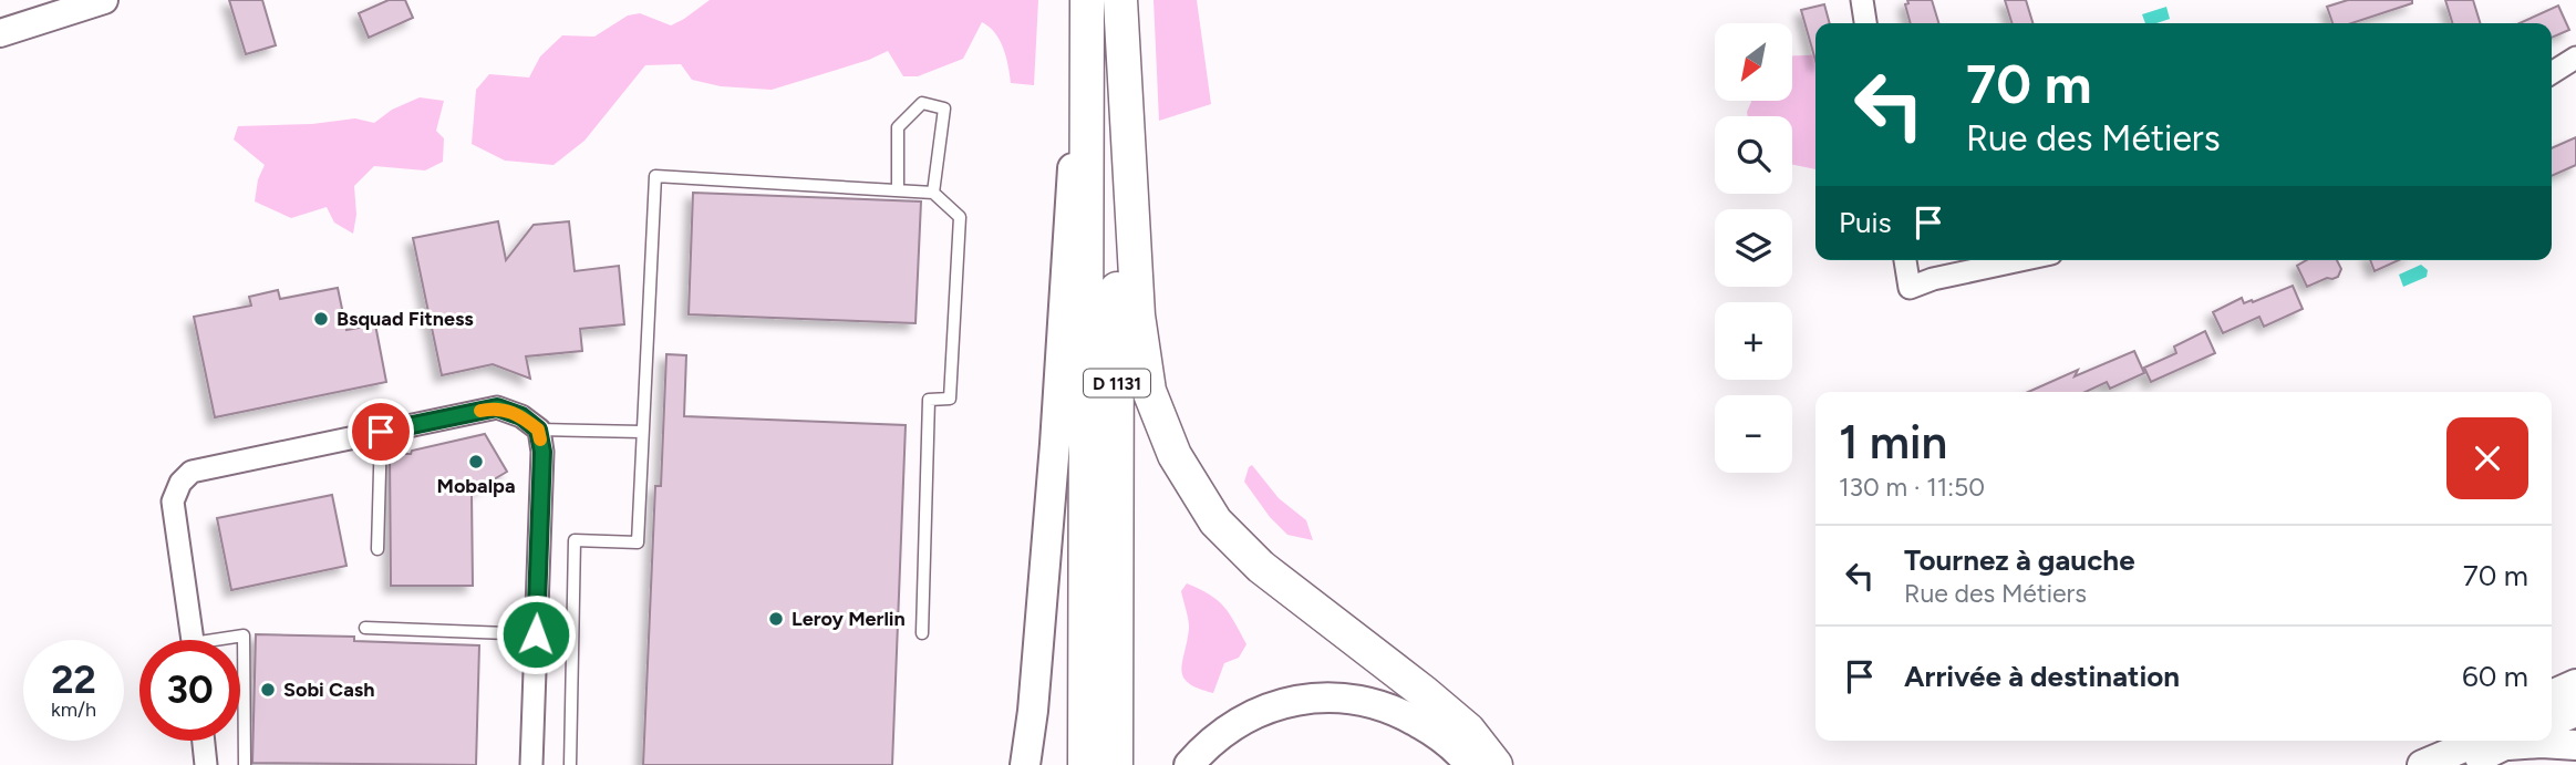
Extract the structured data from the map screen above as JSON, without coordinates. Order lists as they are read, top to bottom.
{
  "streets": {
    "main road": ["D 1131"]
  },
  "places": [
    "Bsquad Fitness",
    "Mobalpa",
    "Leroy Merlin",
    "Sobi Cash"
  ],
  "north": "bottom left",
  "page": {
    "map_buttons": ["+", "−"],
    "turn": ["70 m", "Rue des Métiers"],
    "then": "Puis",
    "heading": ["1 min", "130 m · 11:50"],
    "list": [
      {
        "name": "Tournez à gauche",
        "note": "Rue des Métiers",
        "value": "70 m"
      },
      {
        "name": "Arrivée à destination",
        "value": "60 m"
      }
    ],
    "speed": "22 km/h",
    "limit": "30"
  }
}
